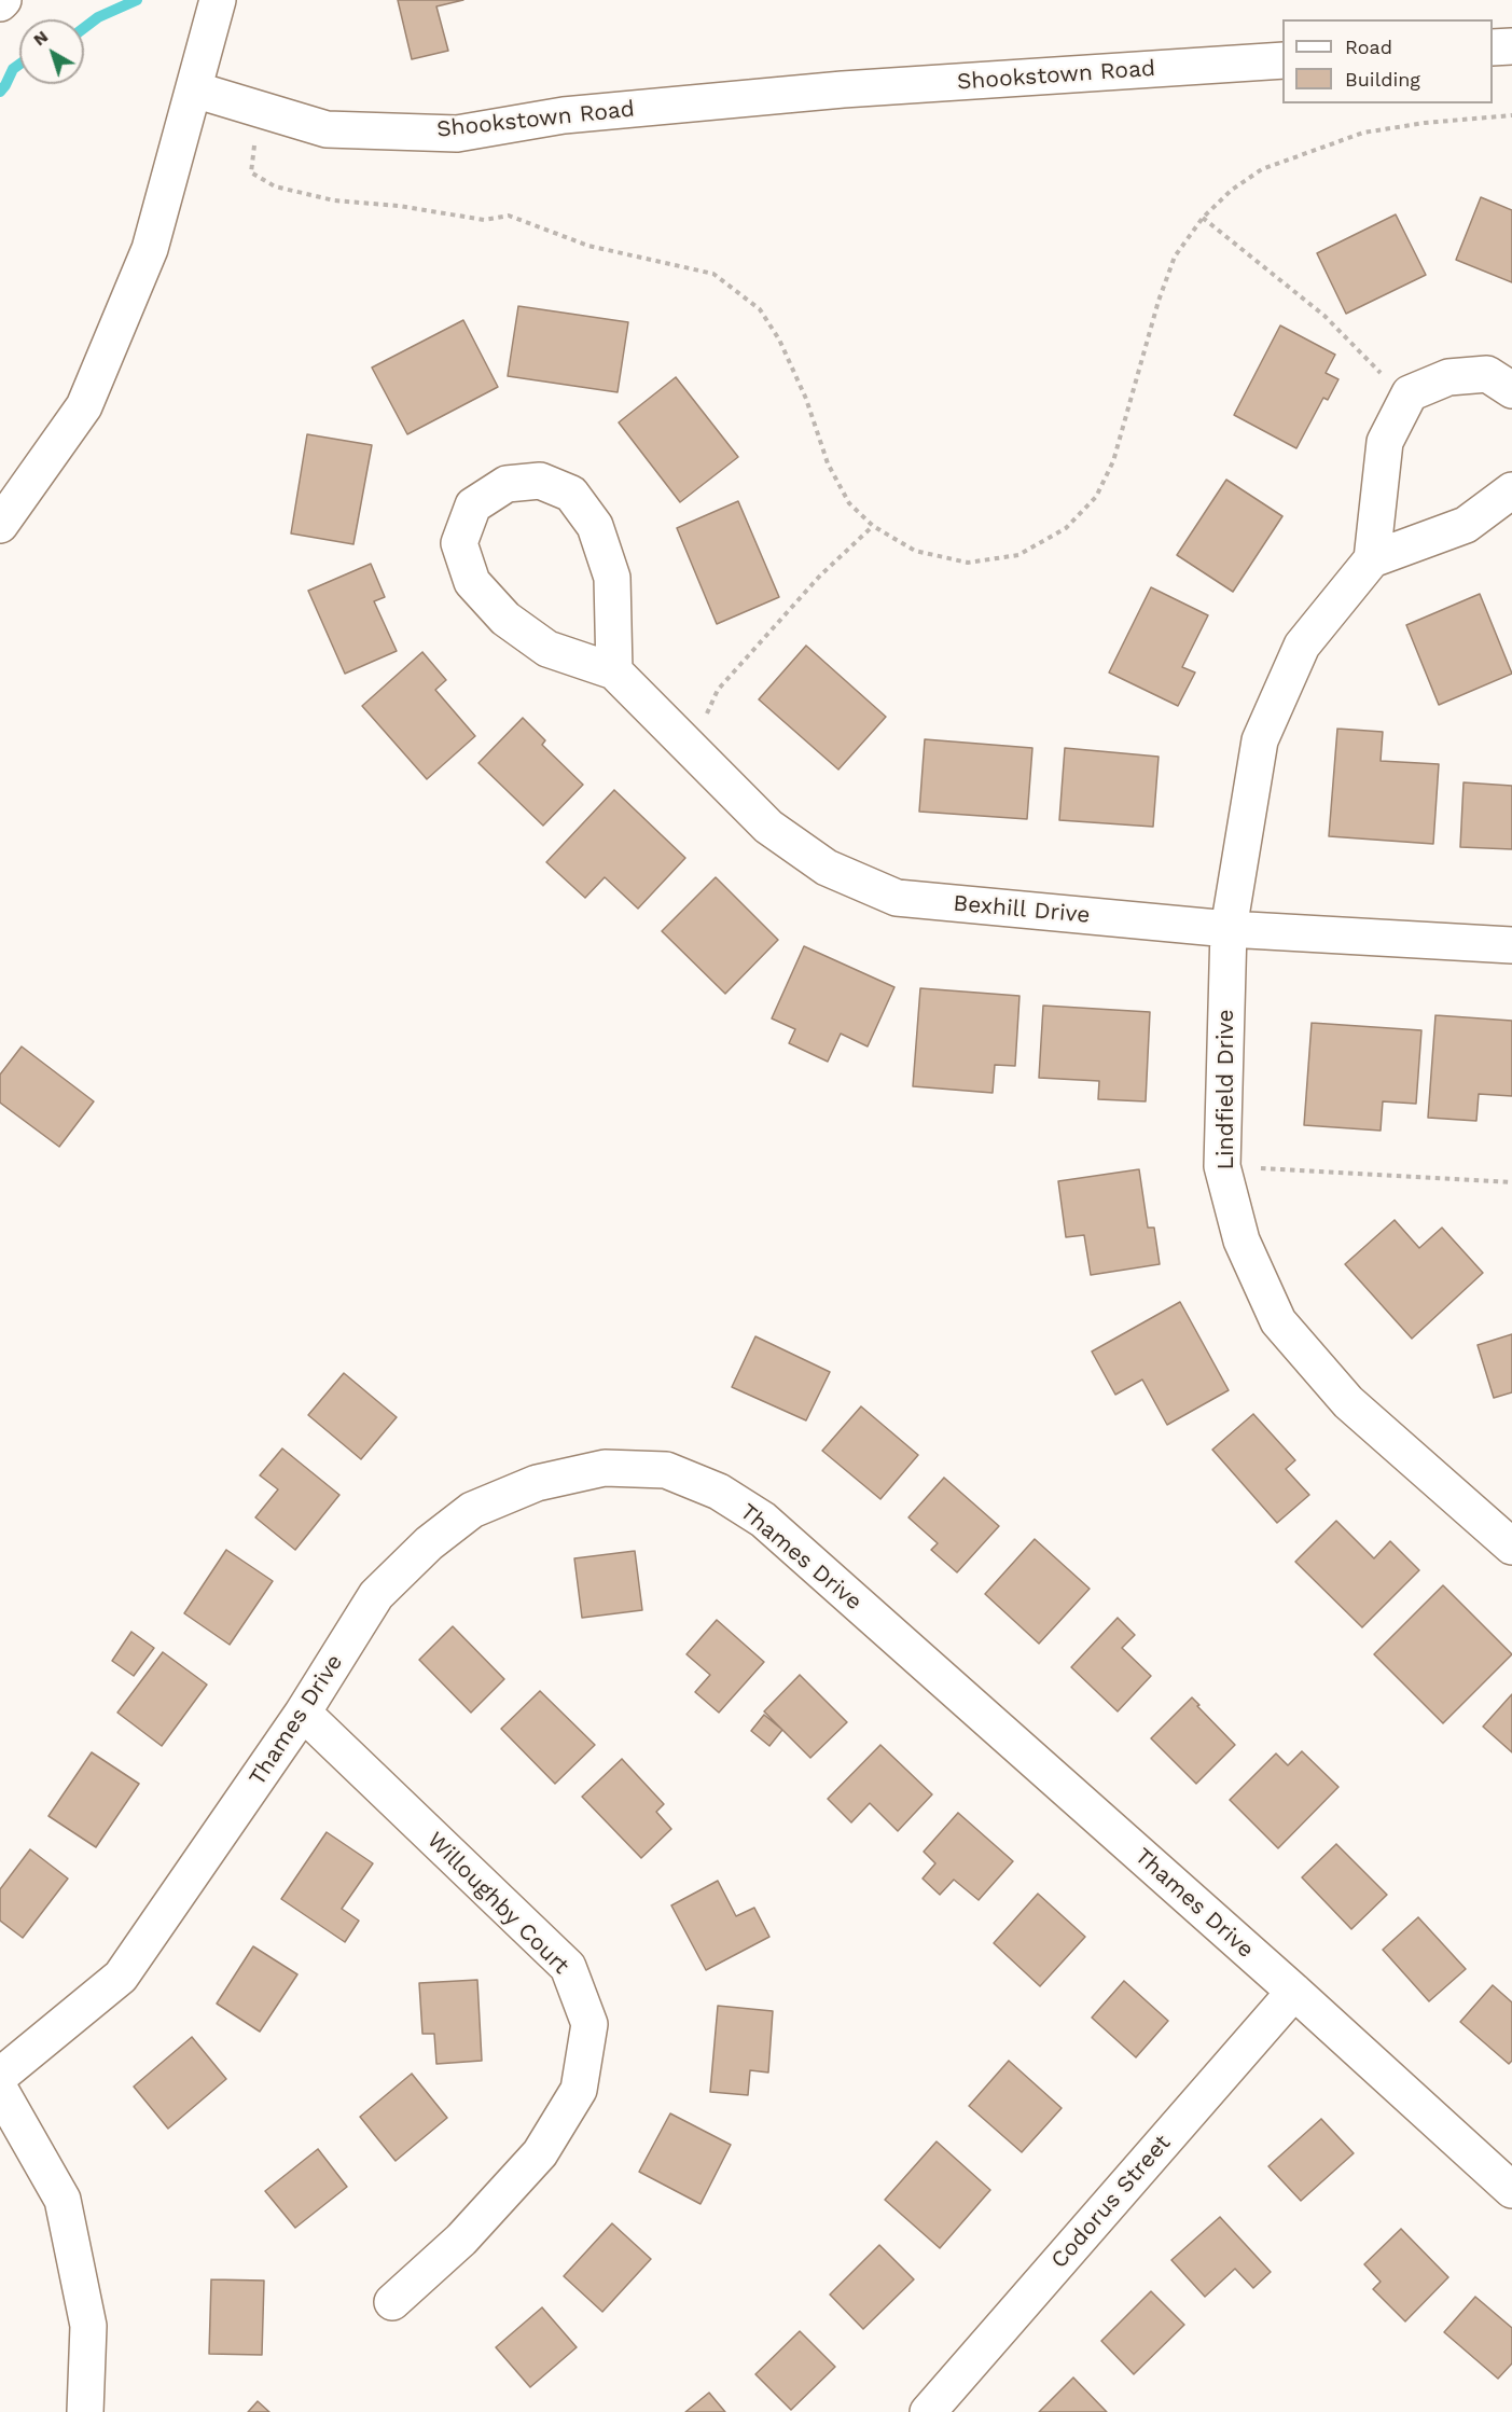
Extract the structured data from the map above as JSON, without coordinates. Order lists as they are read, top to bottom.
{
  "streets": {
    "street": [
      "Shookstown Road",
      "Bexhill Drive",
      "Lindfield Drive",
      "Thames Drive",
      "Willoughby Court",
      "Codorus Street"
    ]
  },
  "crossings": [
    ["Bexhill Drive", "Lindfield Drive"],
    ["Thames Drive", "Willoughby Court"],
    ["Thames Drive", "Codorus Street"]
  ],
  "legend": ["Road", "Building"],
  "north": "top left"
}
